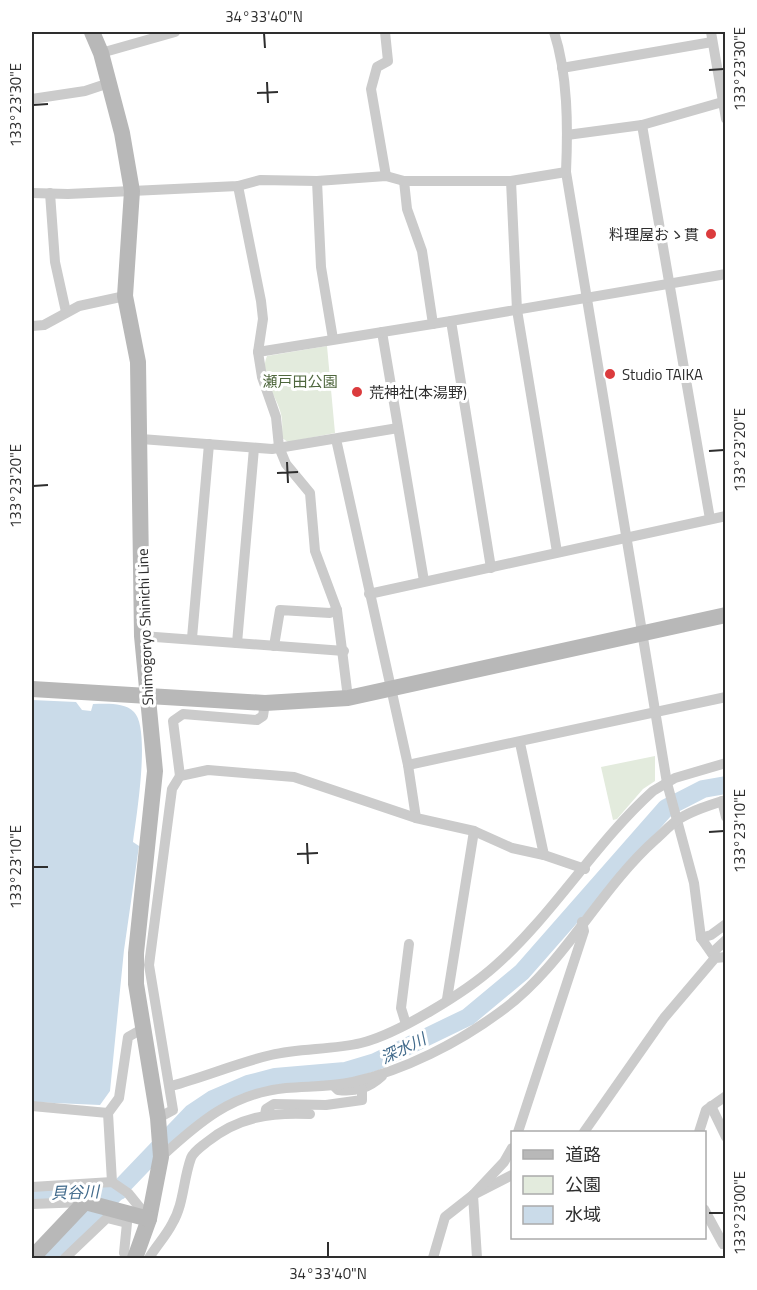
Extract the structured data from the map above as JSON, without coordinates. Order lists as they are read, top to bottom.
{
  "streets": {
    "main road": ["Shimogoryo Shinichi Line"]
  },
  "water": ["深水川", "貝谷川"],
  "parks": ["瀬戸田公園"],
  "places": ["料理屋おゝ貫", "Studio TAIKA", "荒神社(本湯野)"],
  "legend": ["道路", "公園", "水域"],
  "coordinates": [
    "34°33'40\"N",
    "133°23'30\"E",
    "133°23'20\"E",
    "133°23'10\"E",
    "133°23'00\"E"
  ]
}
